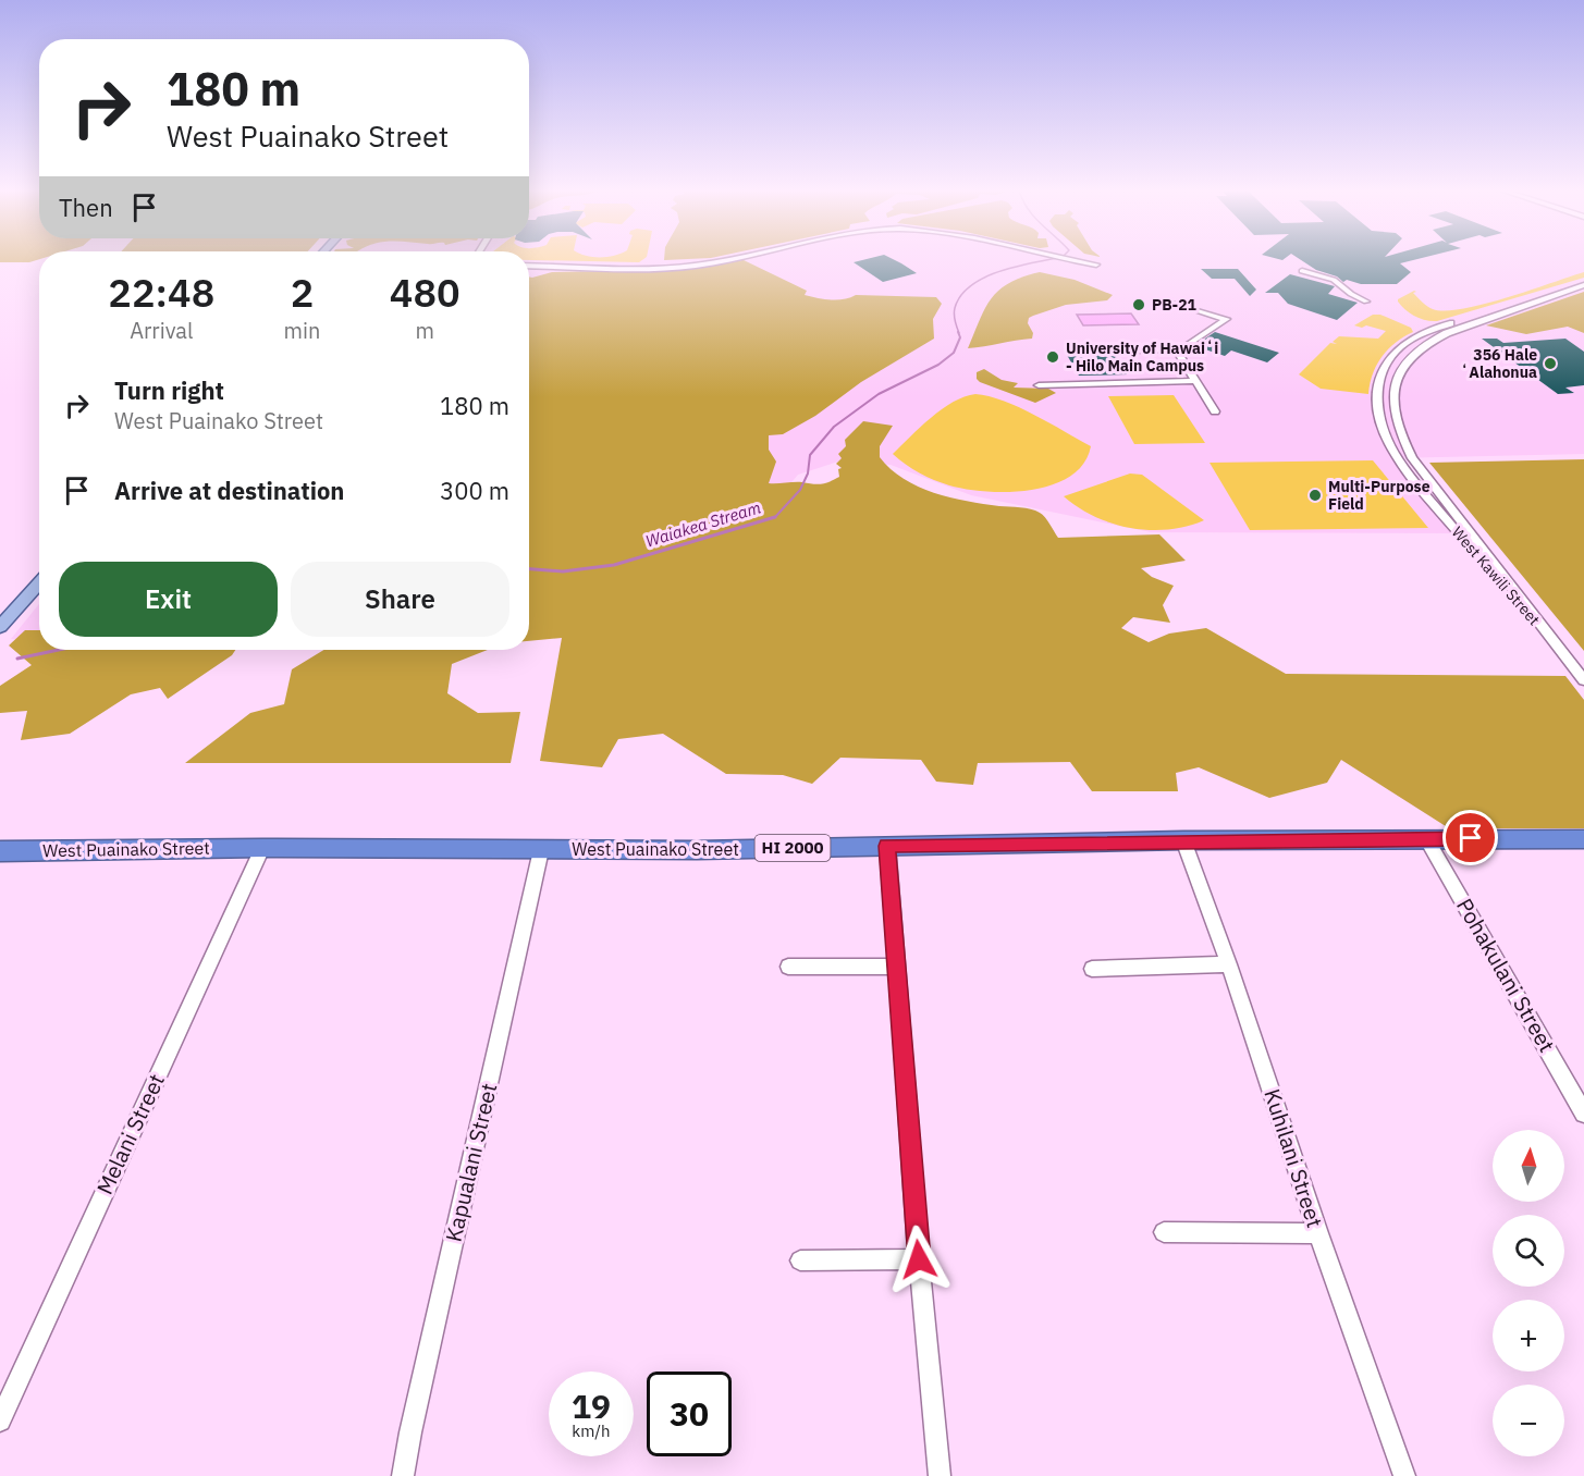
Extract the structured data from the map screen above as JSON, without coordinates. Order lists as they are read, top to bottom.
{
  "streets": {
    "highway": ["HI 2000", "West Puainako Street"],
    "street": [
      "West Kawili Street",
      "Pohakulani Street",
      "Melani Street",
      "Kuhilani Street",
      "Kapualani Street"
    ]
  },
  "crossings": [
    ["West Puainako Street", "Pohakulani Street"],
    ["West Puainako Street", "Melani Street"],
    ["West Puainako Street", "Kuhilani Street"],
    ["West Puainako Street", "Kapualani Street"]
  ],
  "water": ["Waiakea Stream"],
  "places": [
    "PB-21",
    "University of Hawaiʻi - Hilo Main Campus",
    "356 Hale ʻAlahonua",
    "Multi-Purpose Field"
  ],
  "north": "top",
  "page": {
    "turn": ["180 m", "West Puainako Street"],
    "then": "Then",
    "eta": [
      "22:48",
      "Arrival",
      "2",
      "min",
      "480",
      "m"
    ],
    "list": [
      {
        "name": "Turn right",
        "note": "West Puainako Street",
        "value": "180 m"
      },
      {
        "name": "Arrive at destination",
        "value": "300 m"
      }
    ],
    "buttons": ["Exit", "Share"],
    "map_buttons": ["+", "−"],
    "speed": "19 km/h",
    "limit": "30"
  }
}
